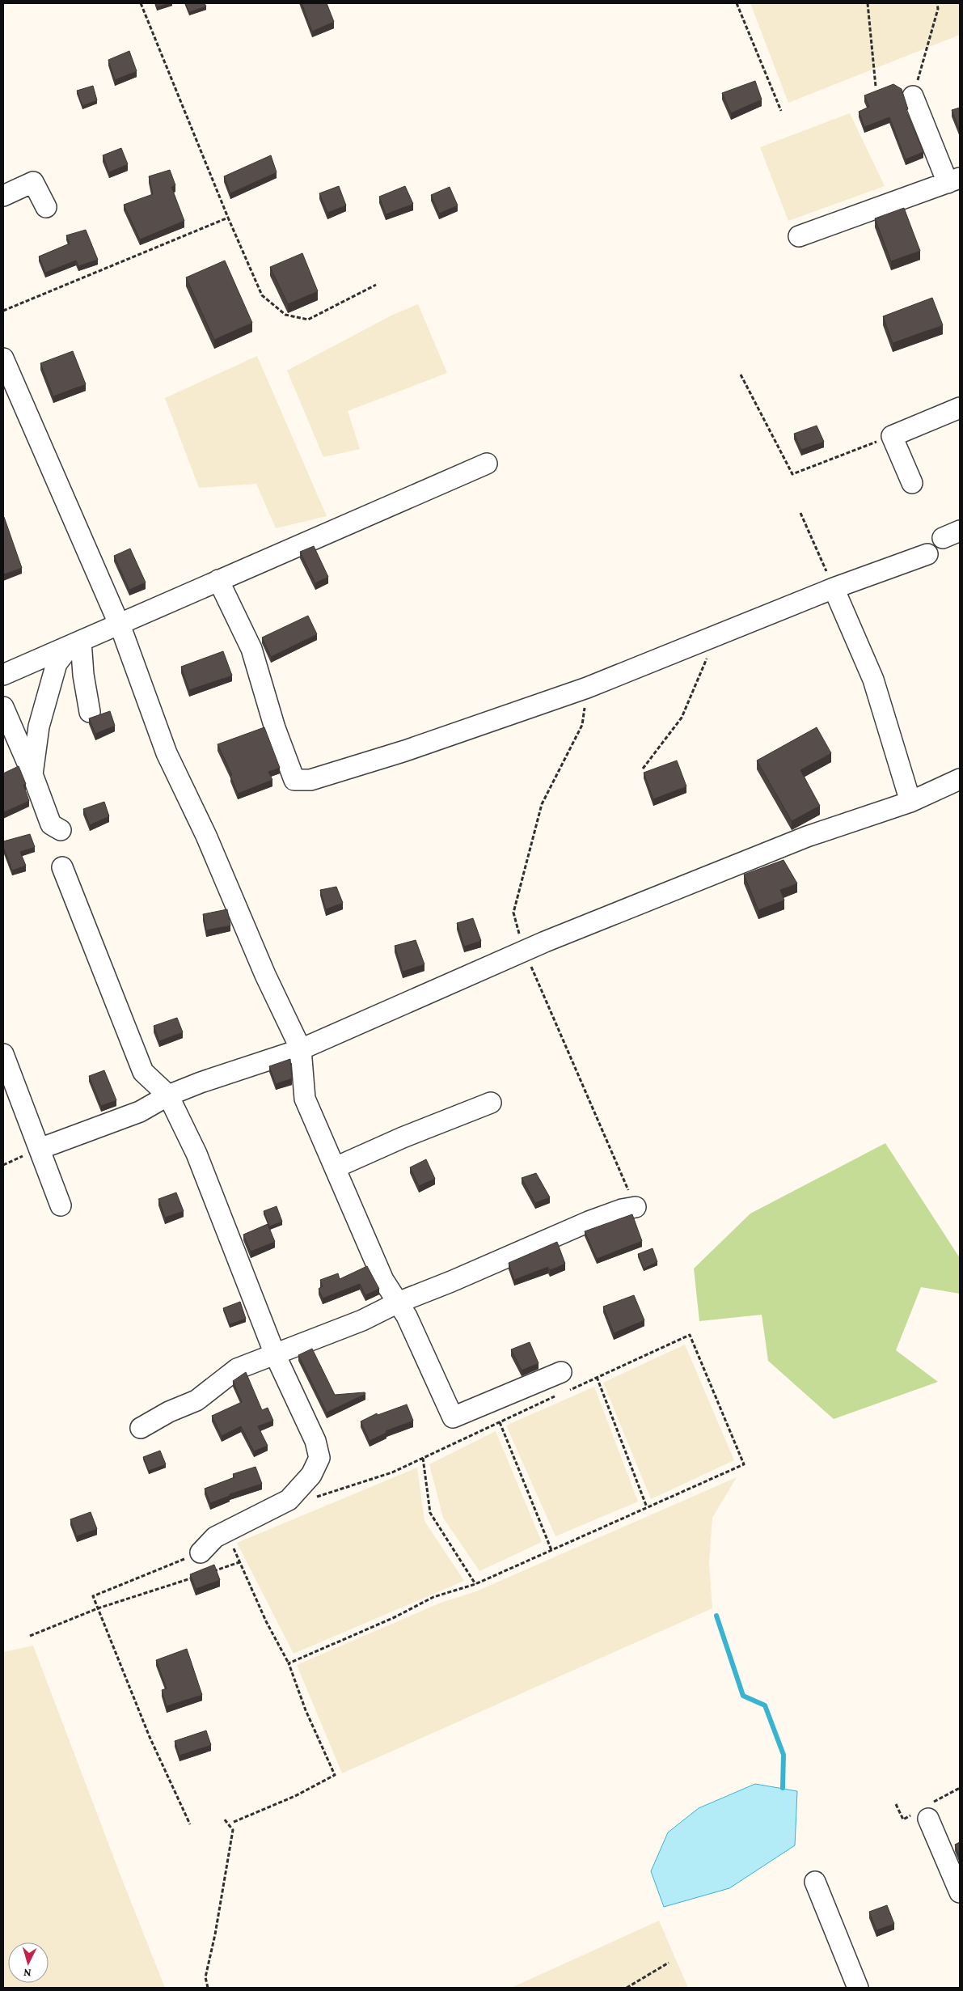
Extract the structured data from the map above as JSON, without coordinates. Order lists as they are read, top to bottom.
{
  "north": "bottom"
}
